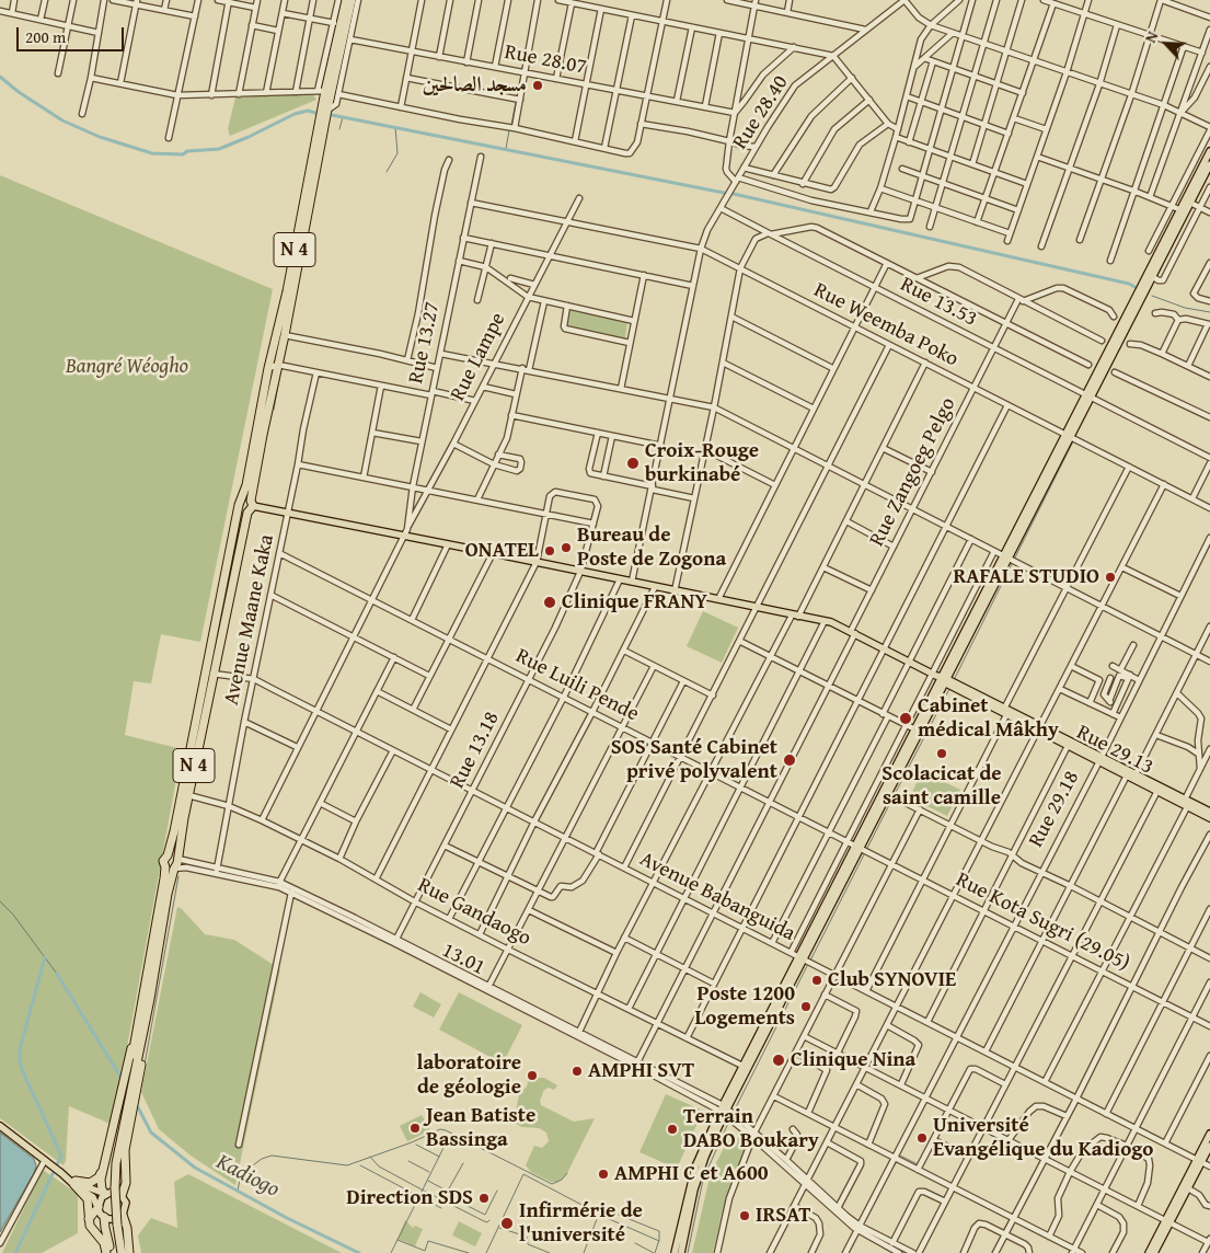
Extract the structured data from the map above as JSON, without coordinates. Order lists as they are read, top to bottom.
{
  "streets": {
    "highway": ["N 4"],
    "main road": ["Rue 29.13"],
    "street": [
      "Rue 28.07",
      "Rue 28.40",
      "Rue 13.53",
      "Rue Weemba Poko",
      "Rue 13.27",
      "Rue Lampe",
      "Rue Zangoeg Pelgo",
      "Avenue Maane Kaka",
      "Rue Luili Pende",
      "Rue 13.18",
      "Rue 29.18",
      "Avenue Babanguida",
      "Rue Gandaogo",
      "Rue Kota Sugri (29.05)",
      "13.01"
    ]
  },
  "crossings": [
    ["Rue 28.40", "Rue 13.53"],
    ["Rue 28.40", "Rue Weemba Poko"],
    ["N 4", "Avenue Babanguida"],
    ["N 4", "Rue Gandaogo"],
    ["N 4", "13.01"],
    ["Rue 13.53", "Rue Zangoeg Pelgo"],
    ["Rue Weemba Poko", "Rue 13.27"],
    ["Rue Weemba Poko", "Rue Lampe"],
    ["Rue Weemba Poko", "Rue Zangoeg Pelgo"],
    ["Rue 13.27", "Rue Lampe"],
    ["Rue Lampe", "Rue Luili Pende"],
    ["Rue Lampe", "Avenue Babanguida"],
    ["Rue Lampe", "Rue Gandaogo"],
    ["Rue Zangoeg Pelgo", "Rue Luili Pende"],
    ["Rue Zangoeg Pelgo", "Avenue Babanguida"],
    ["Rue Zangoeg Pelgo", "Rue Gandaogo"],
    ["Rue Zangoeg Pelgo", "13.01"],
    ["Avenue Maane Kaka", "Rue Luili Pende"],
    ["Avenue Maane Kaka", "Avenue Babanguida"],
    ["Avenue Maane Kaka", "Rue Gandaogo"],
    ["Avenue Maane Kaka", "13.01"],
    ["Rue Luili Pende", "Rue 13.18"],
    ["Rue Luili Pende", "Rue Kota Sugri (29.05)"],
    ["Rue 13.18", "Avenue Babanguida"],
    ["Rue 13.18", "Rue Gandaogo"],
    ["Rue 13.18", "13.01"],
    ["Rue 29.13", "Rue 29.18"],
    ["Rue 29.18", "Avenue Babanguida"],
    ["Rue 29.18", "Rue Kota Sugri (29.05)"]
  ],
  "water": ["Kadiogo"],
  "parks": ["Bangré Wéogho"],
  "places": [
    "مسجد الصالحين",
    "Croix-Rouge burkinabé",
    "Bureau de Poste de Zogona",
    "ONATEL",
    "RAFALE STUDIO",
    "Clinique FRANY",
    "Cabinet médical Mâkhy",
    "Scolacicat de saint camille",
    "SOS Santé Cabinet privé polyvalent",
    "Club SYNOVIE",
    "Poste 1200 Logements",
    "Clinique Nina",
    "AMPHI SVT",
    "laboratoire de géologie",
    "Jean Batiste Bassinga",
    "Terrain DABO Boukary",
    "Université Evangélique du Kadiogo",
    "AMPHI C et A600",
    "Direction SDS",
    "IRSAT",
    "Infirmérie de l'université"
  ],
  "scale_bar": "200 m",
  "north": "top left"
}
